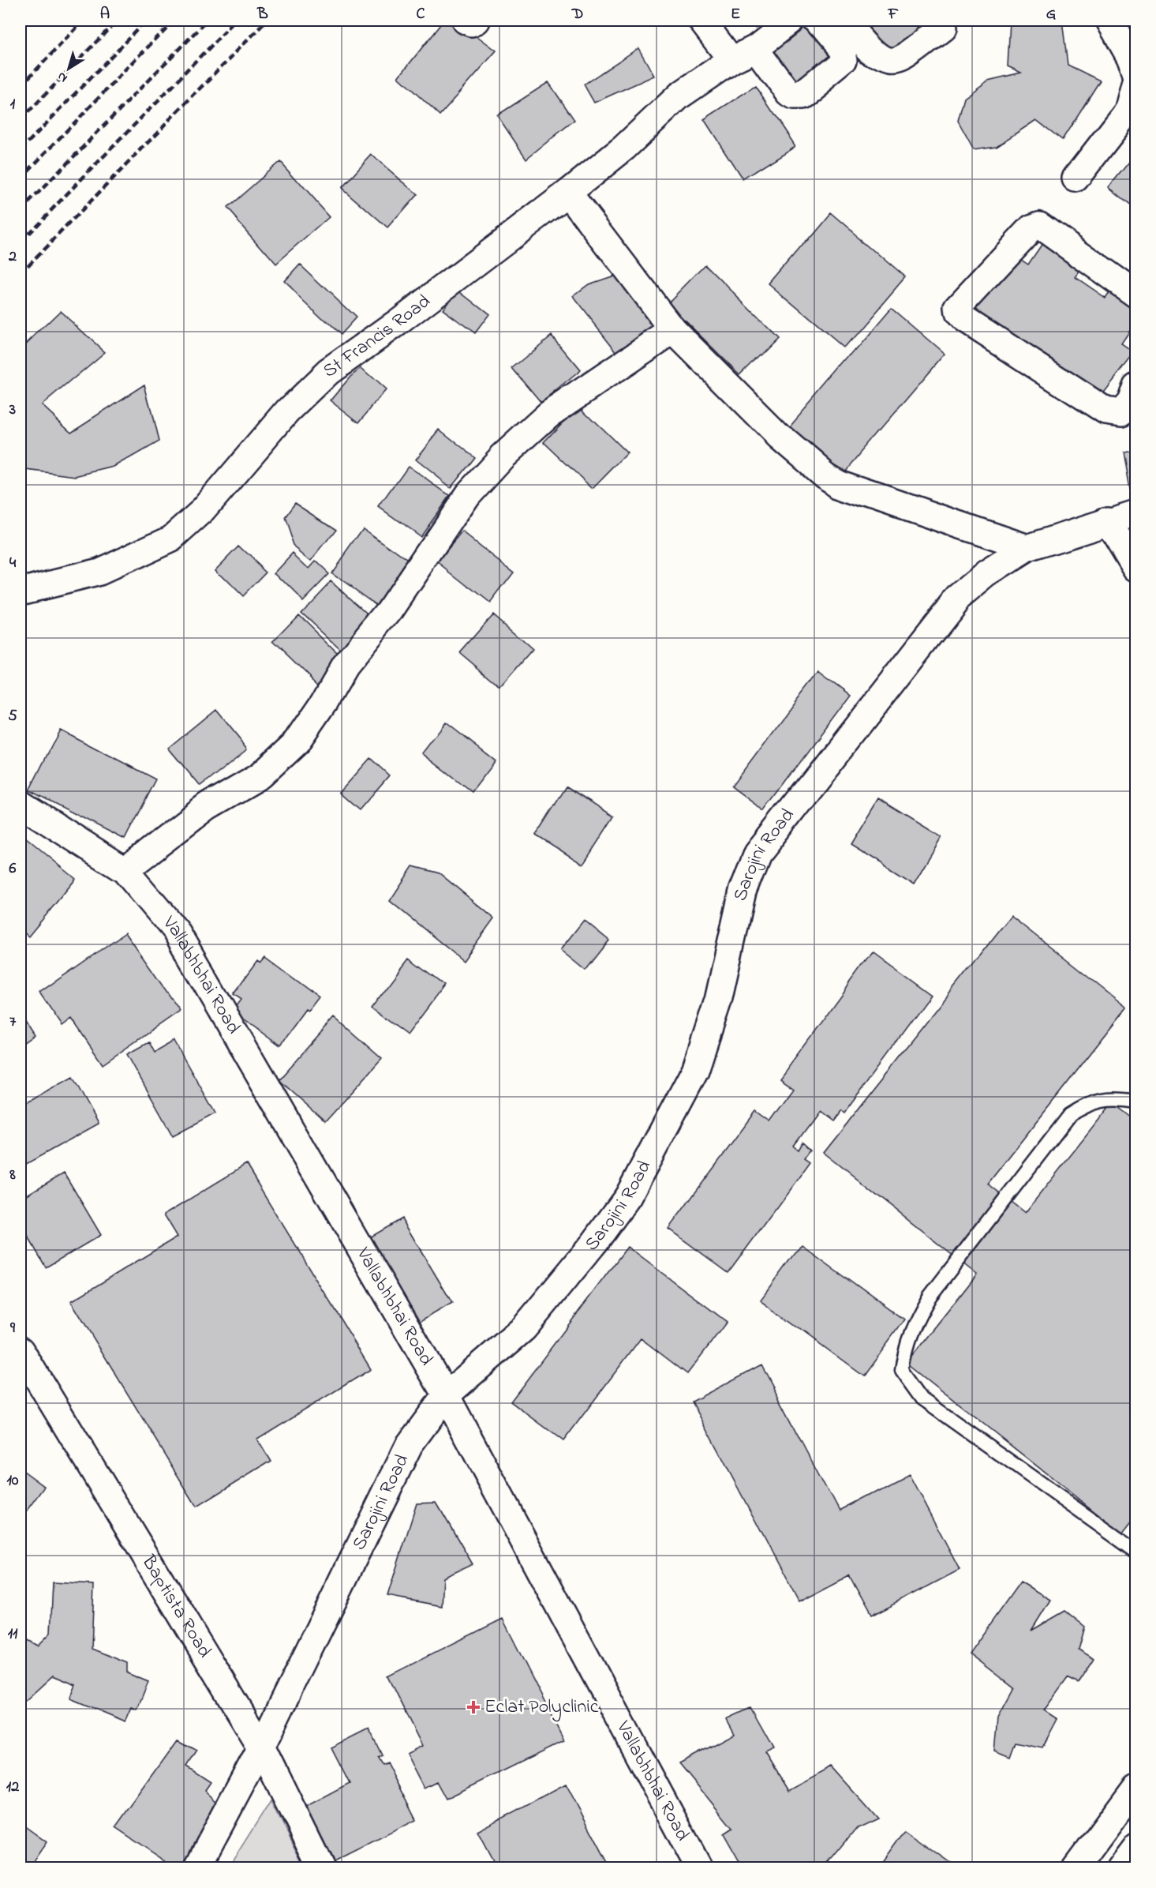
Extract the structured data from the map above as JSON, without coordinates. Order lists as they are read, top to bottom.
{
  "streets": {
    "street": [
      "St Francis Road",
      "Sarojini Road",
      "Vallabhbhai Road",
      "Baptista Road"
    ]
  },
  "crossings": [
    ["Sarojini Road", "Vallabhbhai Road"],
    ["Sarojini Road", "Baptista Road"]
  ],
  "places": {
    "health": ["Eclat Polyclinic"]
  },
  "north": "bottom left",
  "grid": {
    "columns": [
      "A",
      "B",
      "C",
      "D",
      "E",
      "F",
      "G"
    ],
    "rows": [
      "1",
      "2",
      "3",
      "4",
      "5",
      "6",
      "7",
      "8",
      "9",
      "10",
      "11",
      "12"
    ]
  }
}
